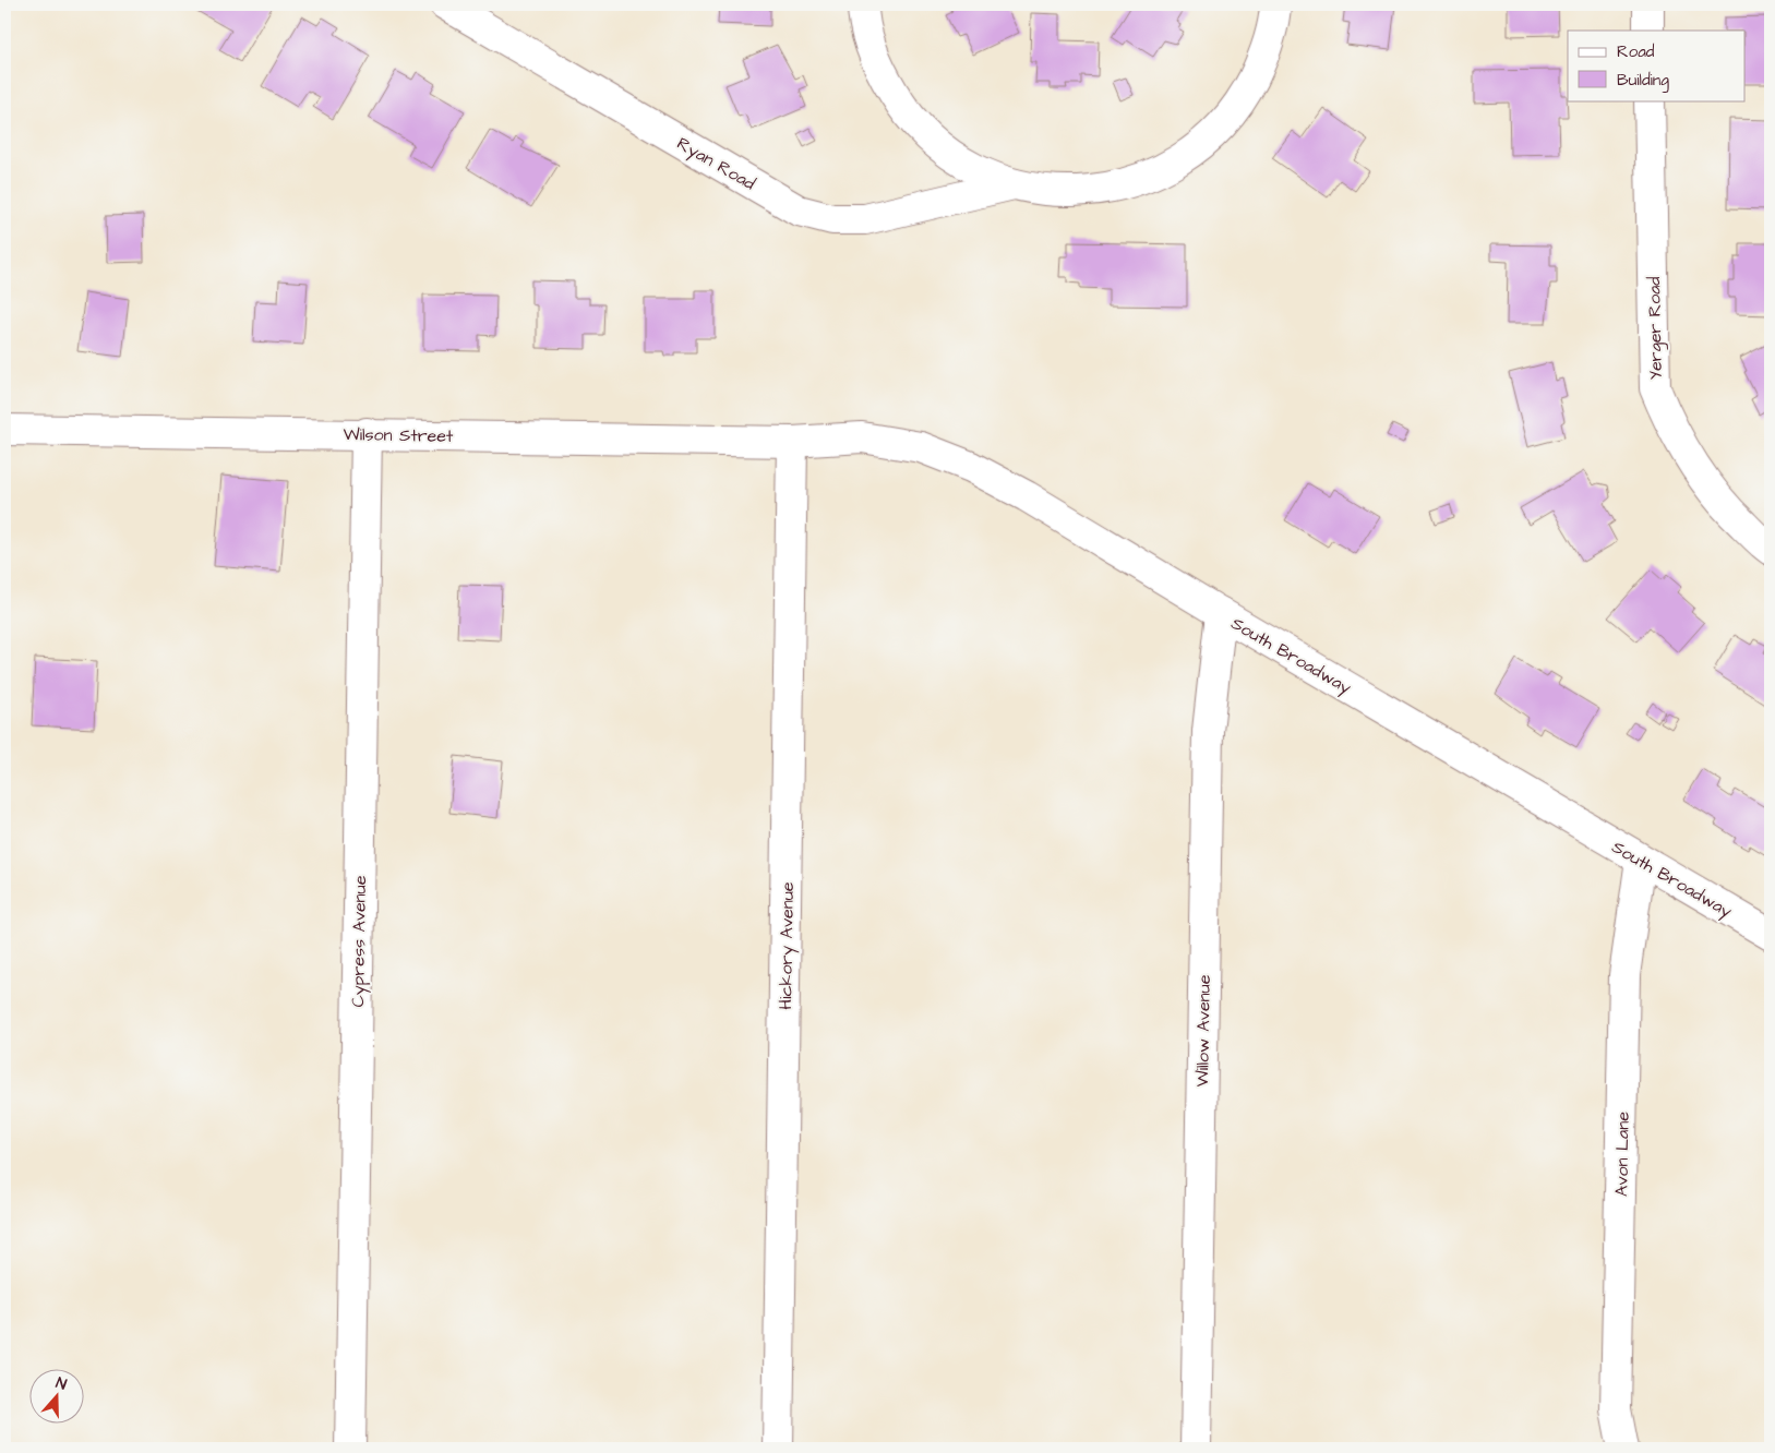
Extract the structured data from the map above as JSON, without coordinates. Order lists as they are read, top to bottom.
{
  "streets": {
    "street": [
      "Ryan Road",
      "Yerger Road",
      "Wilson Street",
      "South Broadway",
      "Cypress Avenue",
      "Hickory Avenue",
      "Willow Avenue",
      "Avon Lane"
    ]
  },
  "crossings": [
    ["Wilson Street", "South Broadway"],
    ["Wilson Street", "Cypress Avenue"],
    ["Wilson Street", "Hickory Avenue"],
    ["South Broadway", "Hickory Avenue"],
    ["South Broadway", "Willow Avenue"],
    ["South Broadway", "Avon Lane"]
  ],
  "legend": ["Road", "Building"],
  "north": "top"
}
